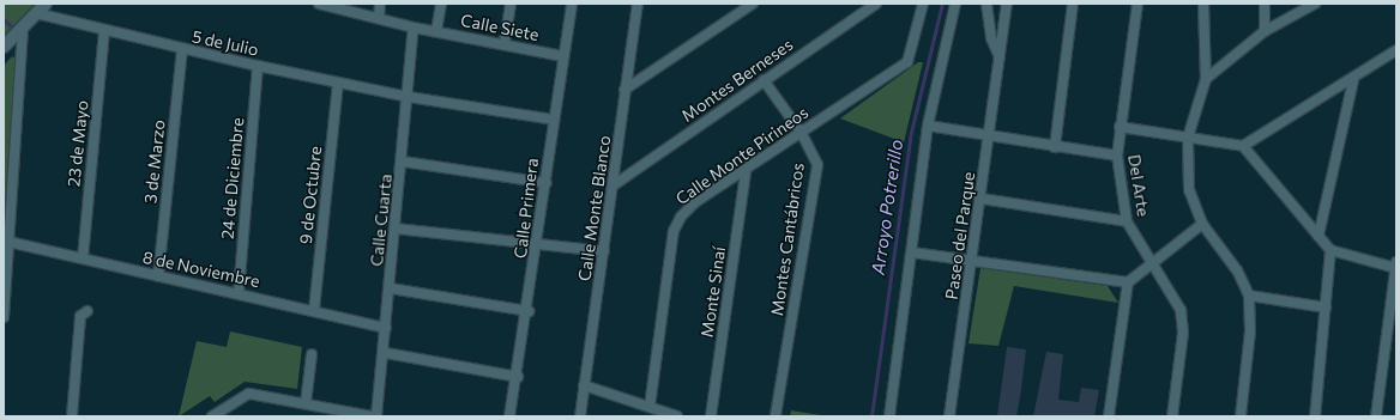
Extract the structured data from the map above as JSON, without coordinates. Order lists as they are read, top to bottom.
{
  "streets": {
    "street": [
      "Calle Siete",
      "5 de Julio",
      "Montes Berneses",
      "23 de Mayo",
      "Calle Monte Pirineos",
      "3 de Marzo",
      "24 de Diciembre",
      "Del Arte",
      "9 de Octubre",
      "Calle Primera",
      "Calle Monte Blanco",
      "Calle Cuarta",
      "Paseo del Parque",
      "Montes Cantábricos",
      "8 de Noviembre",
      "Monte Sinaí"
    ]
  },
  "crossings": [
    ["Calle Siete", "Calle Primera"],
    ["Calle Siete", "Calle Cuarta"],
    ["5 de Julio", "23 de Mayo"],
    ["5 de Julio", "3 de Marzo"],
    ["5 de Julio", "24 de Diciembre"],
    ["5 de Julio", "9 de Octubre"],
    ["5 de Julio", "Calle Primera"],
    ["5 de Julio", "Calle Cuarta"],
    ["Montes Berneses", "Calle Monte Blanco"],
    ["Montes Berneses", "Montes Cantábricos"],
    ["23 de Mayo", "8 de Noviembre"],
    ["Calle Monte Pirineos", "Montes Cantábricos"],
    ["Calle Monte Pirineos", "Monte Sinaí"],
    ["3 de Marzo", "8 de Noviembre"],
    ["24 de Diciembre", "8 de Noviembre"],
    ["9 de Octubre", "8 de Noviembre"],
    ["Calle Cuarta", "8 de Noviembre"]
  ],
  "water": ["Arroyo Potrerillo"]
}
